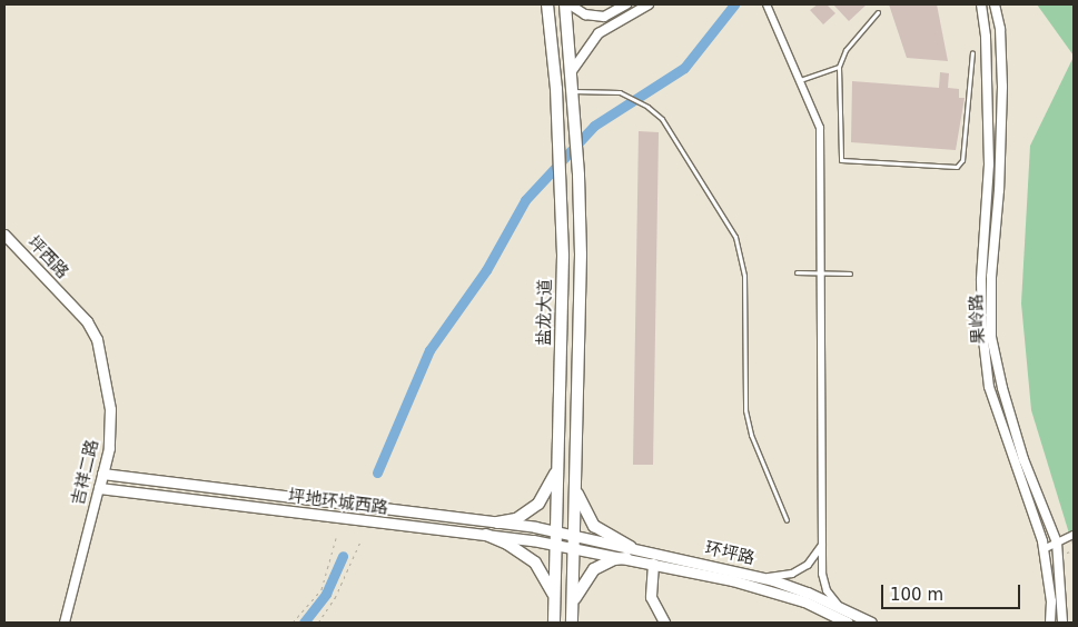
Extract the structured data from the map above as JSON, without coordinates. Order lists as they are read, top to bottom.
{
  "streets": {
    "main road": [
      "坪西路",
      "盐龙大道",
      "吉祥二路",
      "坪地环城西路",
      "环坪路"
    ],
    "street": ["果岭路"]
  },
  "crossings": [
    ["坪西路", "吉祥二路"],
    ["盐龙大道", "坪地环城西路"],
    ["盐龙大道", "环坪路"],
    ["吉祥二路", "坪地环城西路"],
    ["坪地环城西路", "环坪路"]
  ],
  "scale_bar": "100 m"
}
